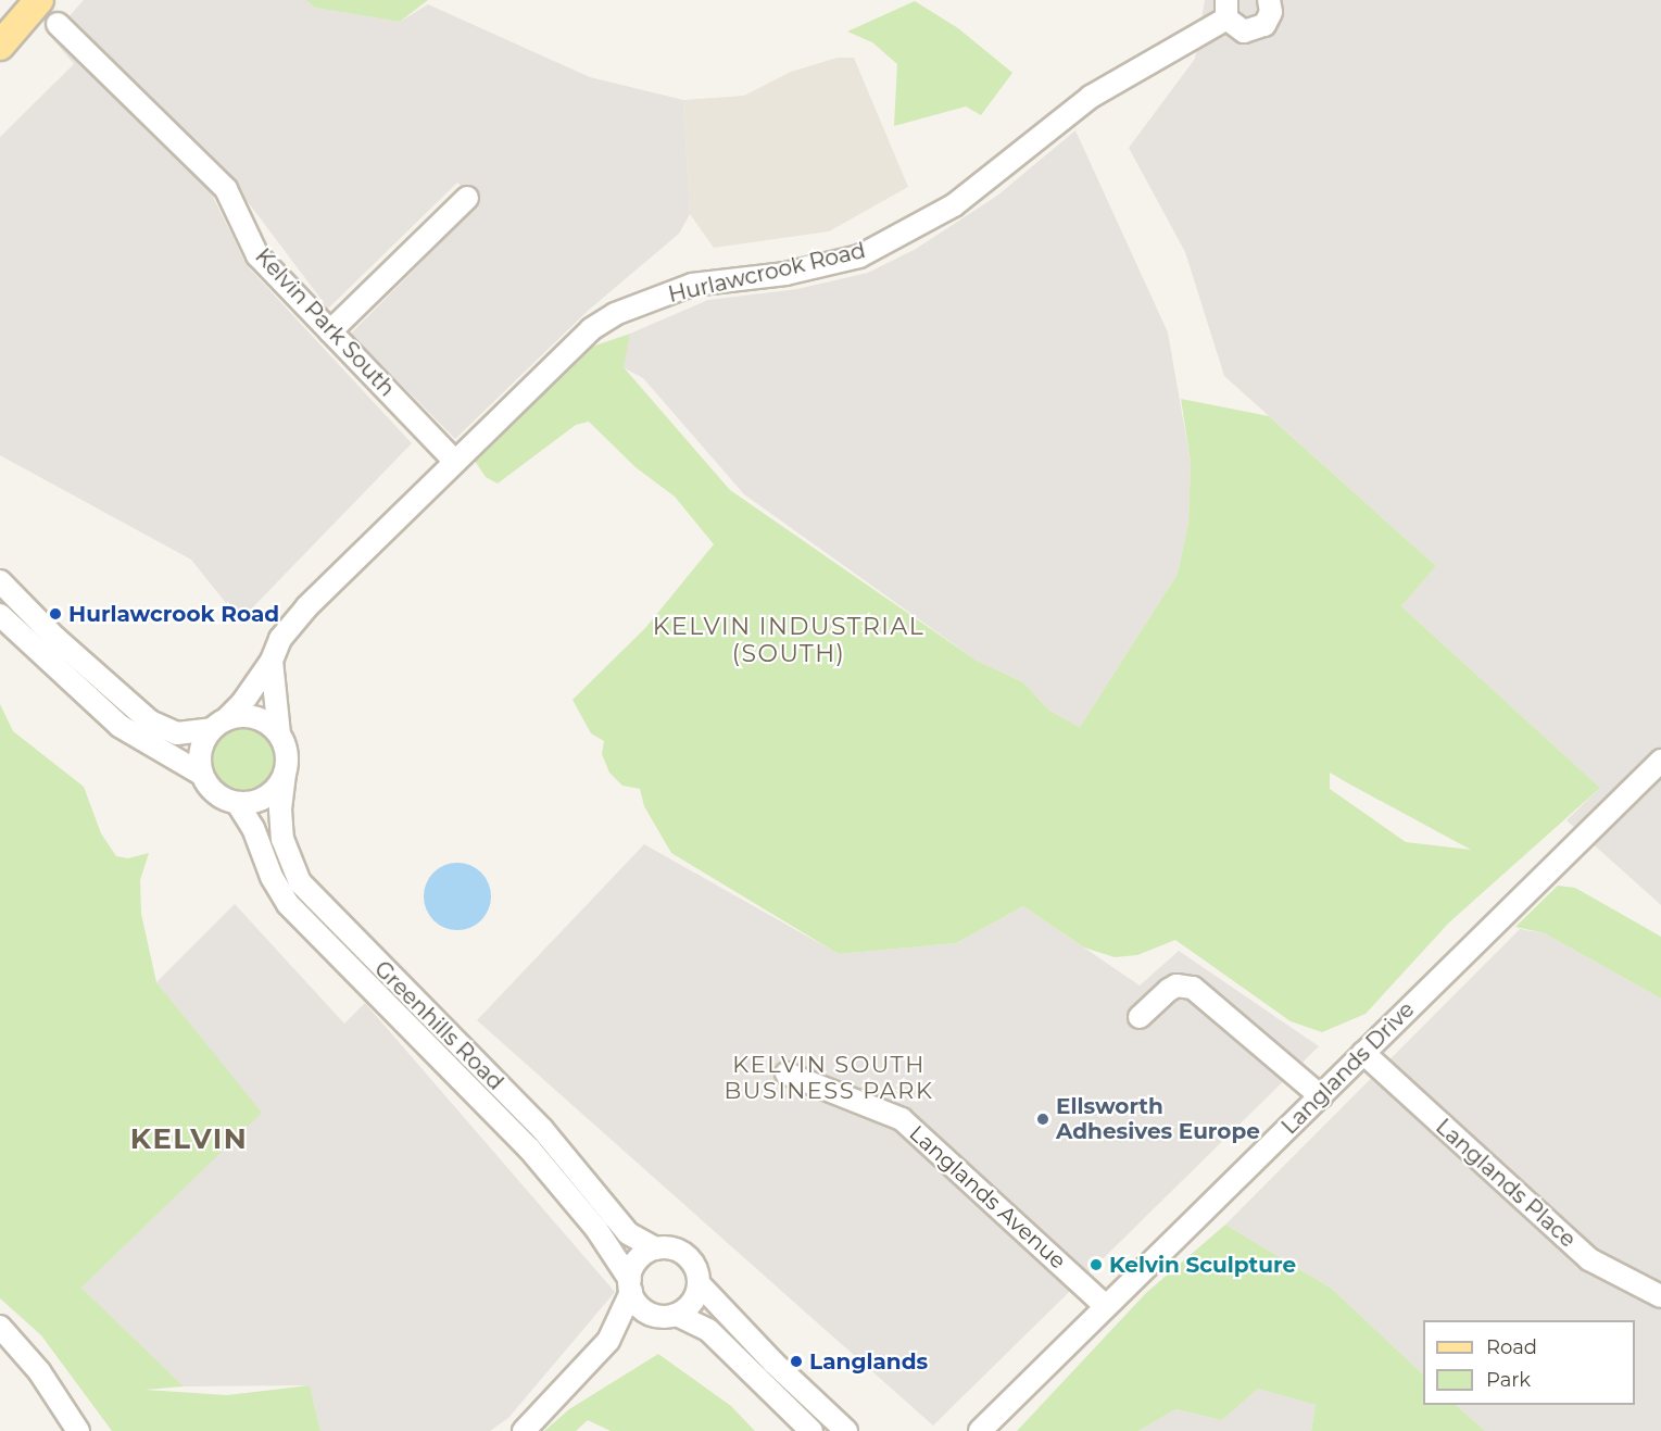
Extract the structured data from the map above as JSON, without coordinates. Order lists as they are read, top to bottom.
{
  "streets": {
    "street": [
      "Hurlawcrook Road",
      "Kelvin Park South",
      "Greenhills Road",
      "Langlands Drive",
      "Langlands Place",
      "Langlands Avenue"
    ]
  },
  "crossings": [
    ["Hurlawcrook Road", "Kelvin Park South"],
    ["Hurlawcrook Road", "Greenhills Road"],
    ["Langlands Drive", "Langlands Place"],
    ["Langlands Drive", "Langlands Avenue"]
  ],
  "districts": ["KELVIN INDUSTRIAL (SOUTH)", "KELVIN SOUTH BUSINESS PARK", "KELVIN"],
  "places": [
    "Hurlawcrook Road",
    "Ellsworth Adhesives Europe",
    "Kelvin Sculpture",
    "Langlands"
  ],
  "legend": ["Road", "Park"]
}
